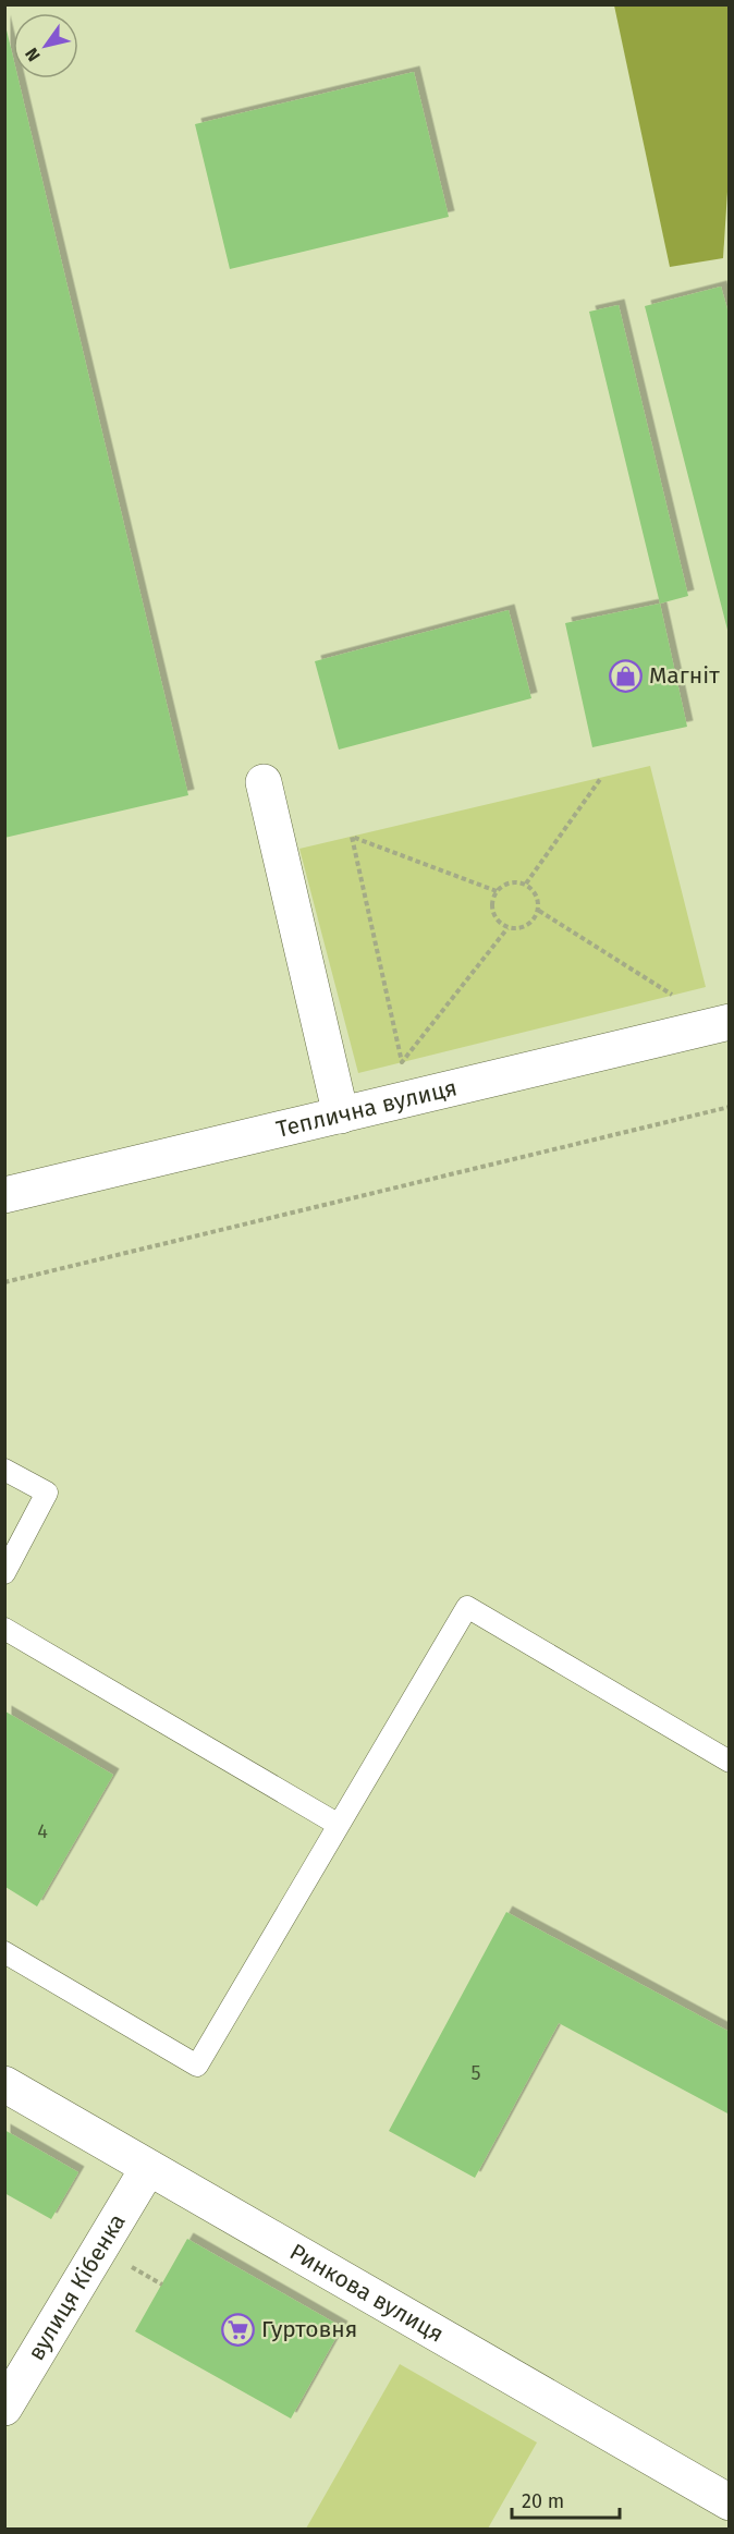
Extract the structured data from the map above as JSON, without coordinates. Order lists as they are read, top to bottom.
{
  "streets": {
    "street": ["Теплична вулиця", "вулиця Кібенка", "Ринкова вулиця"]
  },
  "crossings": [
    ["вулиця Кібенка", "Ринкова вулиця"]
  ],
  "places": {
    "shop": ["Магніт"],
    "supermarket": ["Гуртовня"]
  },
  "house_numbers": ["4", "5"],
  "scale_bar": "20 m",
  "north": "bottom left"
}
